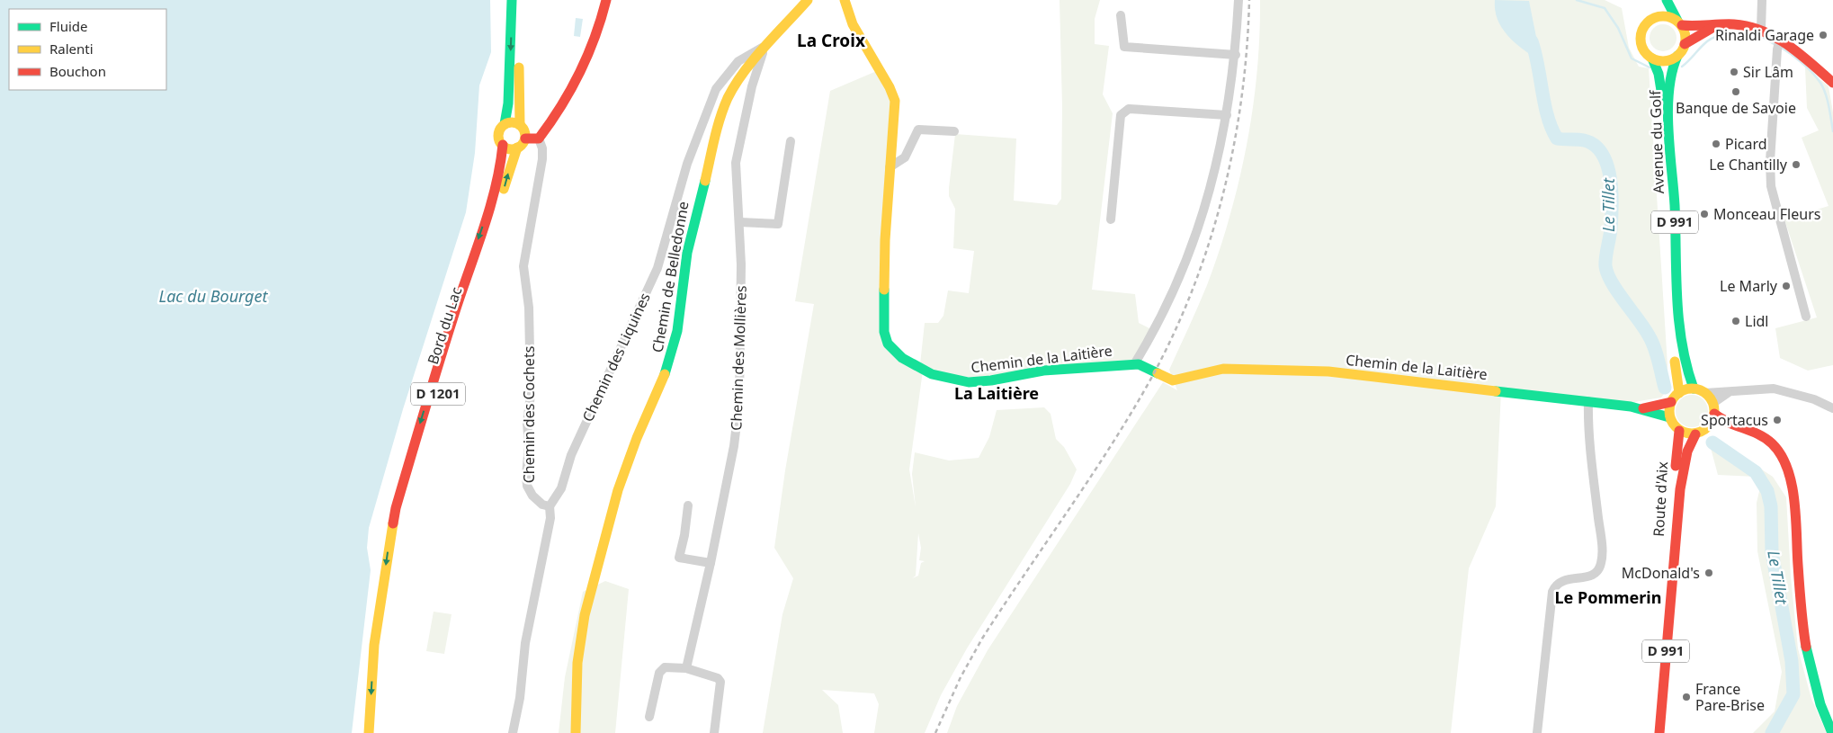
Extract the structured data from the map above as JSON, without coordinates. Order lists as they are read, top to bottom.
{
  "streets": {
    "main road": [
      "Avenue du Golf",
      "D 991",
      "Chemin de Belledonne",
      "Bord du Lac",
      "Chemin de la Laitière",
      "D 1201",
      "Route d'Aix"
    ],
    "street": ["Chemin des Liquines", "Chemin des Mollières", "Chemin des Cochets"]
  },
  "crossings": [
    ["Avenue du Golf", "Chemin de la Laitière"],
    ["Avenue du Golf", "Route d'Aix"],
    ["Chemin de Belledonne", "Chemin des Liquines"],
    ["Chemin de Belledonne", "Chemin des Mollières"],
    ["Bord du Lac", "D 1201"],
    ["Chemin des Liquines", "Chemin des Mollières"],
    ["Chemin des Liquines", "Chemin des Cochets"],
    ["Chemin de la Laitière", "Route d'Aix"]
  ],
  "districts": ["La Croix", "La Laitière", "Le Pommerin"],
  "water": ["Le Tillet", "Lac du Bourget"],
  "places": [
    "Rinaldi Garage",
    "Sir Lâm",
    "Banque de Savoie",
    "Picard",
    "Le Chantilly",
    "Monceau Fleurs",
    "Le Marly",
    "Lidl",
    "Sportacus",
    "McDonald's",
    "France Pare-Brise"
  ],
  "legend": ["Fluide", "Ralenti", "Bouchon"]
}
